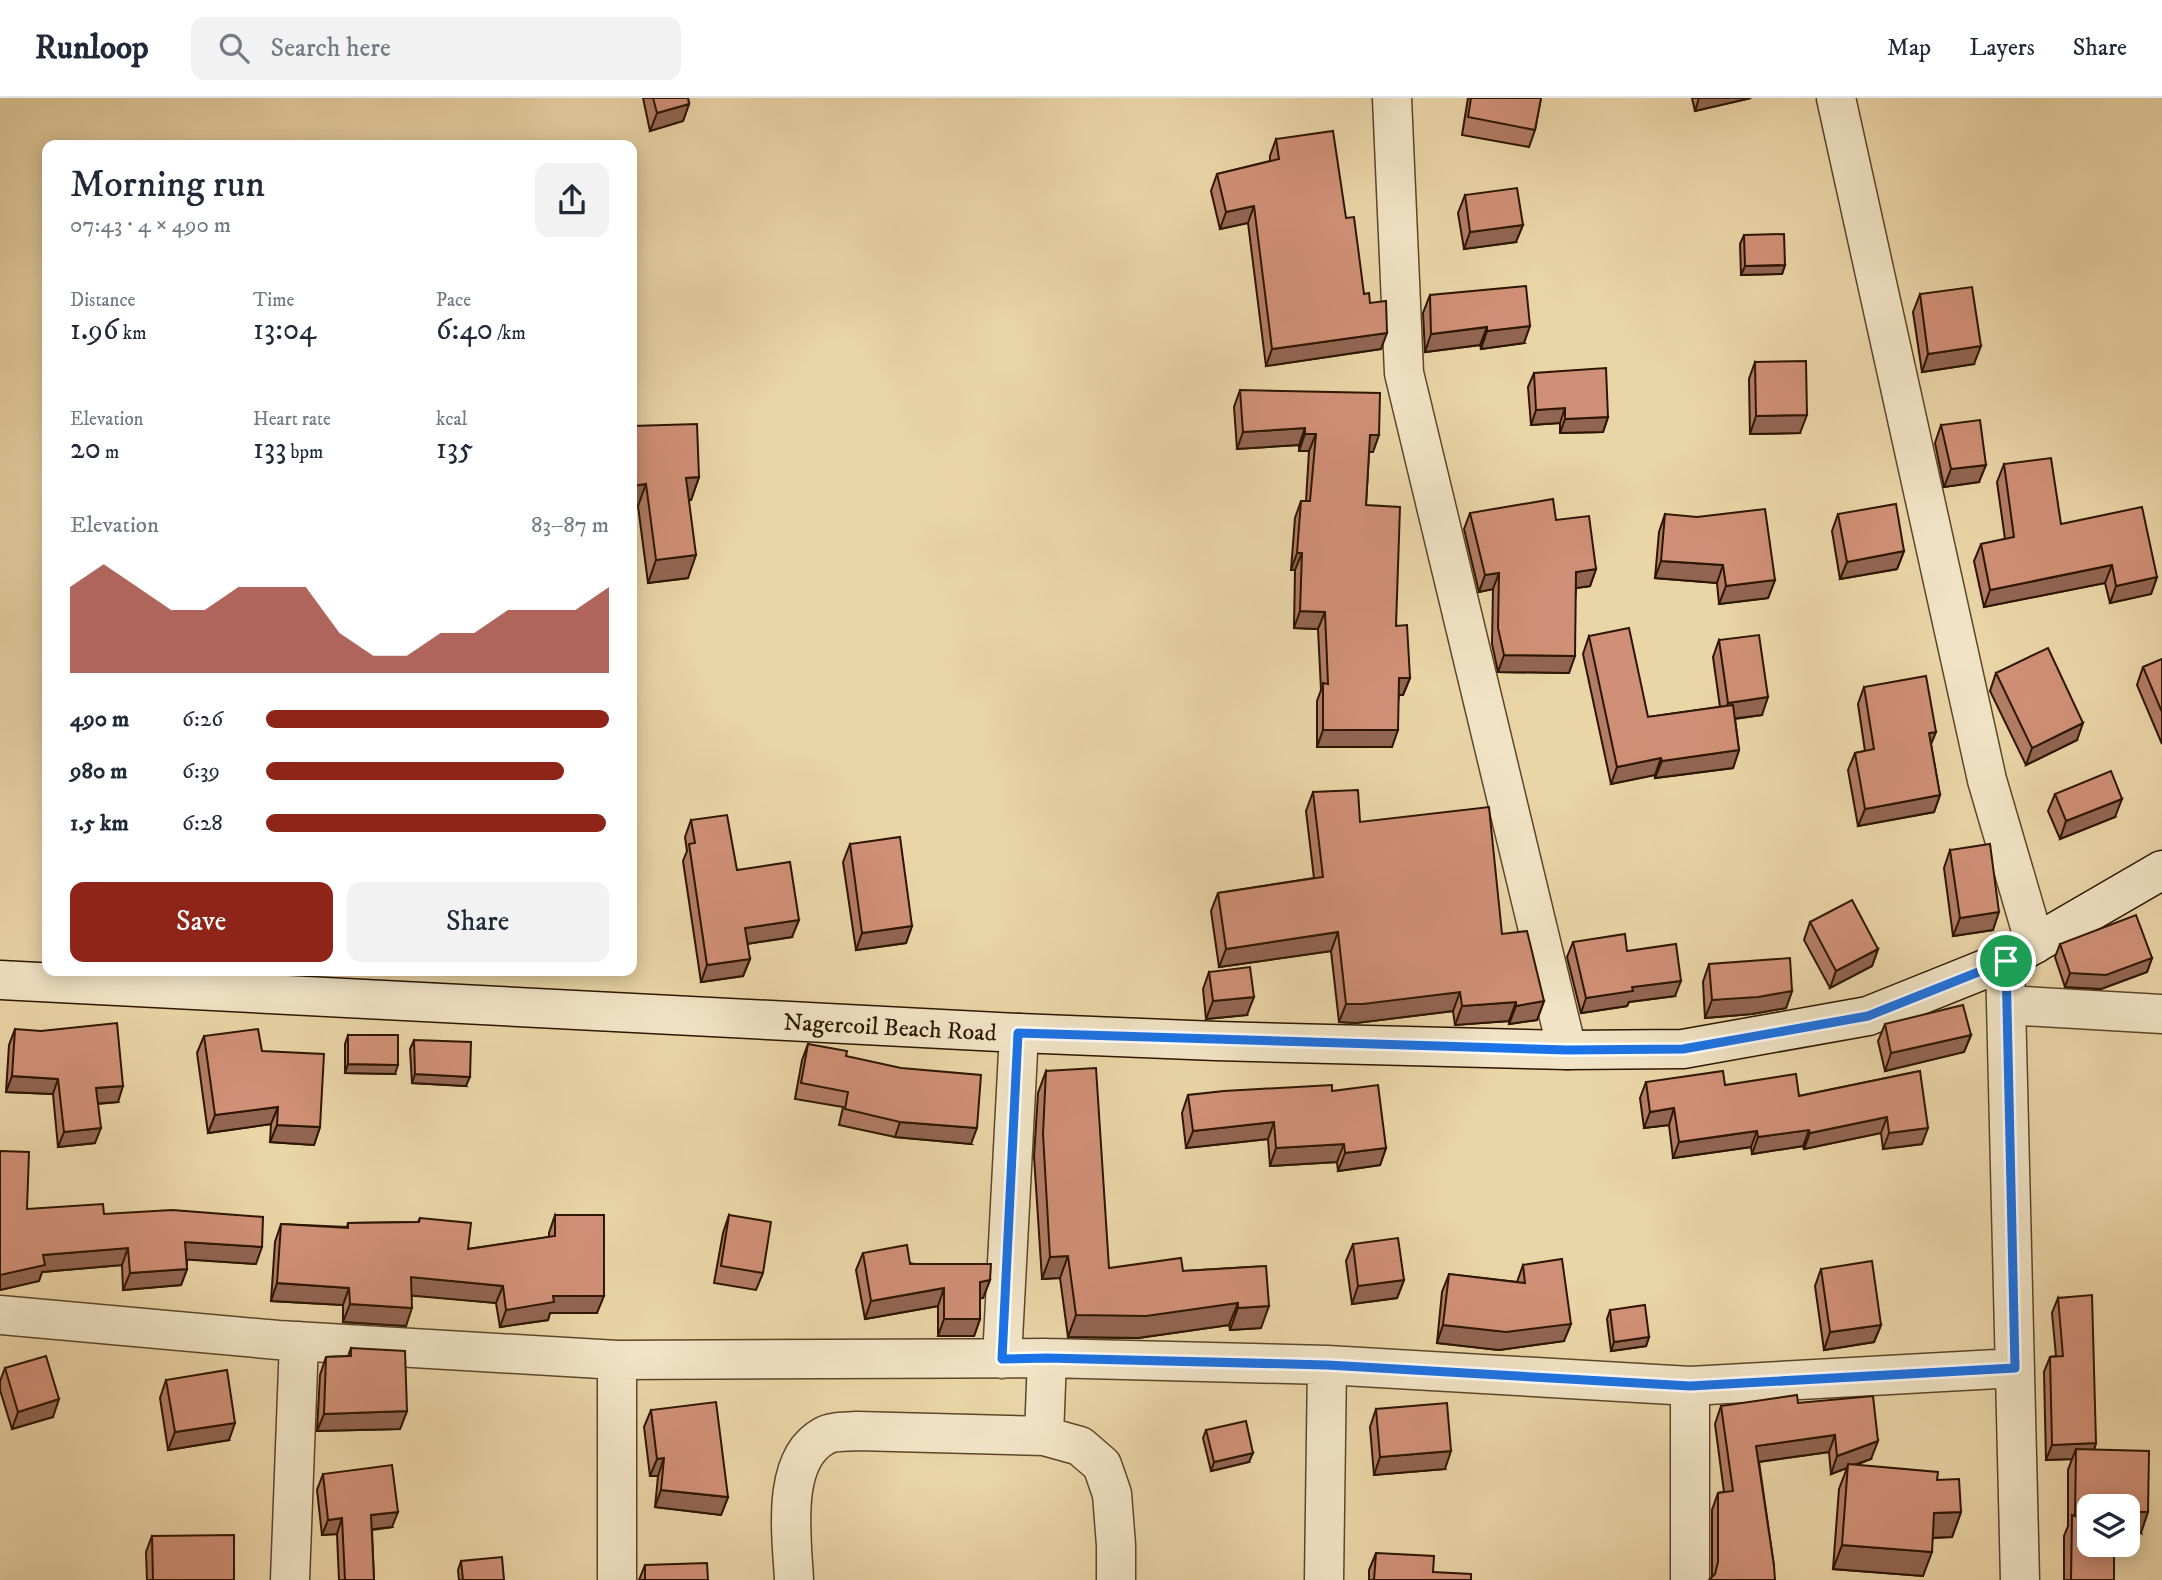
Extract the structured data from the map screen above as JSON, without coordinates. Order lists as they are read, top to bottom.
{
  "streets": {
    "street": ["Nagercoil Beach Road"]
  },
  "page": {
    "header": "Runloop",
    "search": "Search here",
    "nav": ["Map", "Layers", "Share"],
    "heading": ["Morning run", "07:43 · 4 × 490 m"],
    "stats": [
      ["Distance", "1.96 km"],
      ["Time", "13:04"],
      ["Pace", "6:40 /km"],
      ["Elevation", "20 m"],
      ["Heart rate", "133 bpm"],
      ["kcal", "135"]
    ],
    "chart": ["Elevation", "83–87 m"],
    "list": [
      {
        "name": "490 m",
        "note": "6:26"
      },
      {
        "name": "980 m",
        "note": "6:39"
      },
      {
        "name": "1.5 km",
        "note": "6:28"
      }
    ],
    "buttons": ["Save", "Share"]
  }
}
